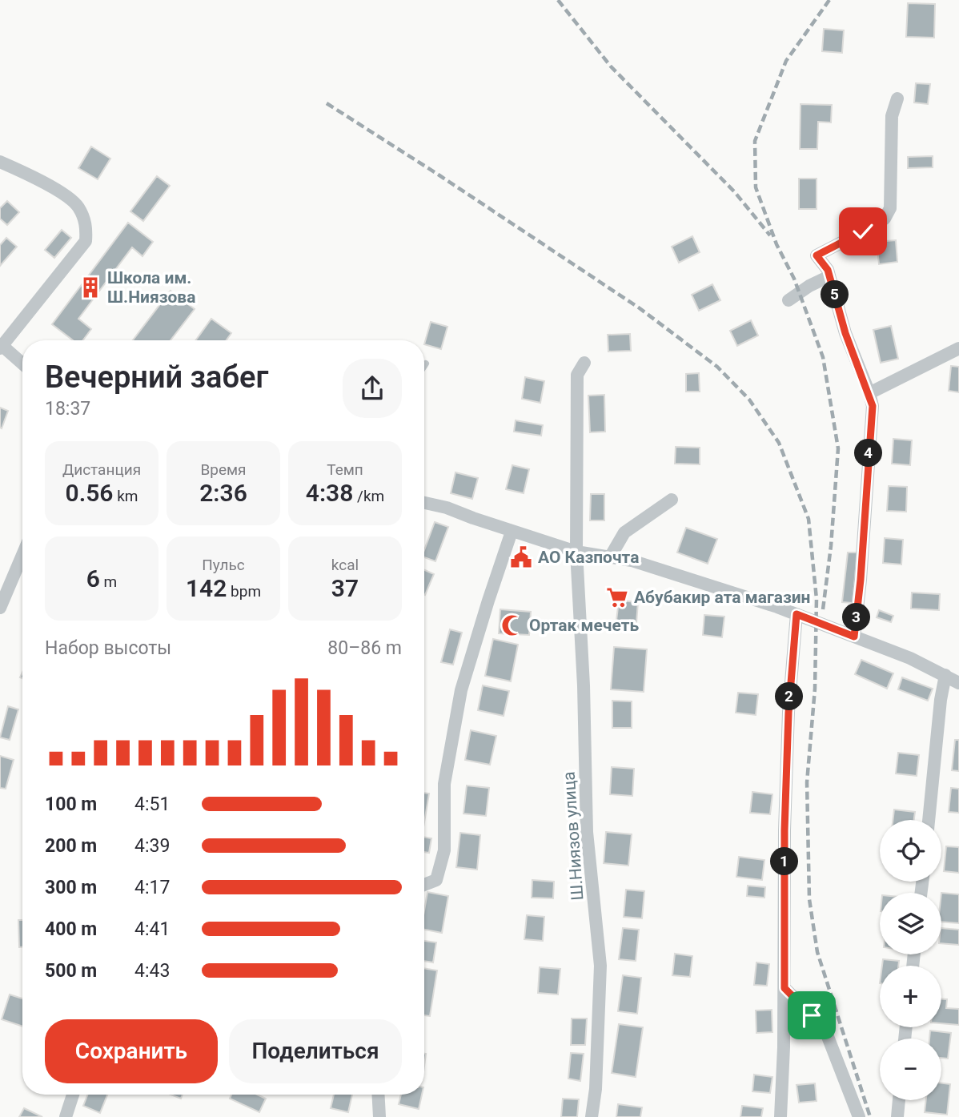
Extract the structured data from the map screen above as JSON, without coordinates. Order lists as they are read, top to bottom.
{
  "streets": {
    "street": ["Ш.Ниязов улица"]
  },
  "places": {
    "building": ["Школа им. Ш.Ниязова"],
    "public building": ["АО Казпочта"],
    "supermarket": ["Абубакир ата магазин"],
    "mosque": ["Ортак мечеть"]
  },
  "page": {
    "pins": [
      "5",
      "4",
      "3",
      "2",
      "1"
    ],
    "heading": ["Вечерний забег", "18:37"],
    "stats": [
      ["Дистанция", "0.56 km"],
      ["Время", "2:36"],
      ["Темп", "4:38 /km"],
      ["6 m"],
      ["Пульс", "142 bpm"],
      ["kcal", "37"]
    ],
    "chart": ["Набор высоты", "80–86 m"],
    "list": [
      {
        "name": "100 m",
        "note": "4:51"
      },
      {
        "name": "200 m",
        "note": "4:39"
      },
      {
        "name": "300 m",
        "note": "4:17"
      },
      {
        "name": "400 m",
        "note": "4:41"
      },
      {
        "name": "500 m",
        "note": "4:43"
      }
    ],
    "map_buttons": ["+", "−"],
    "buttons": ["Сохранить", "Поделиться"]
  }
}
